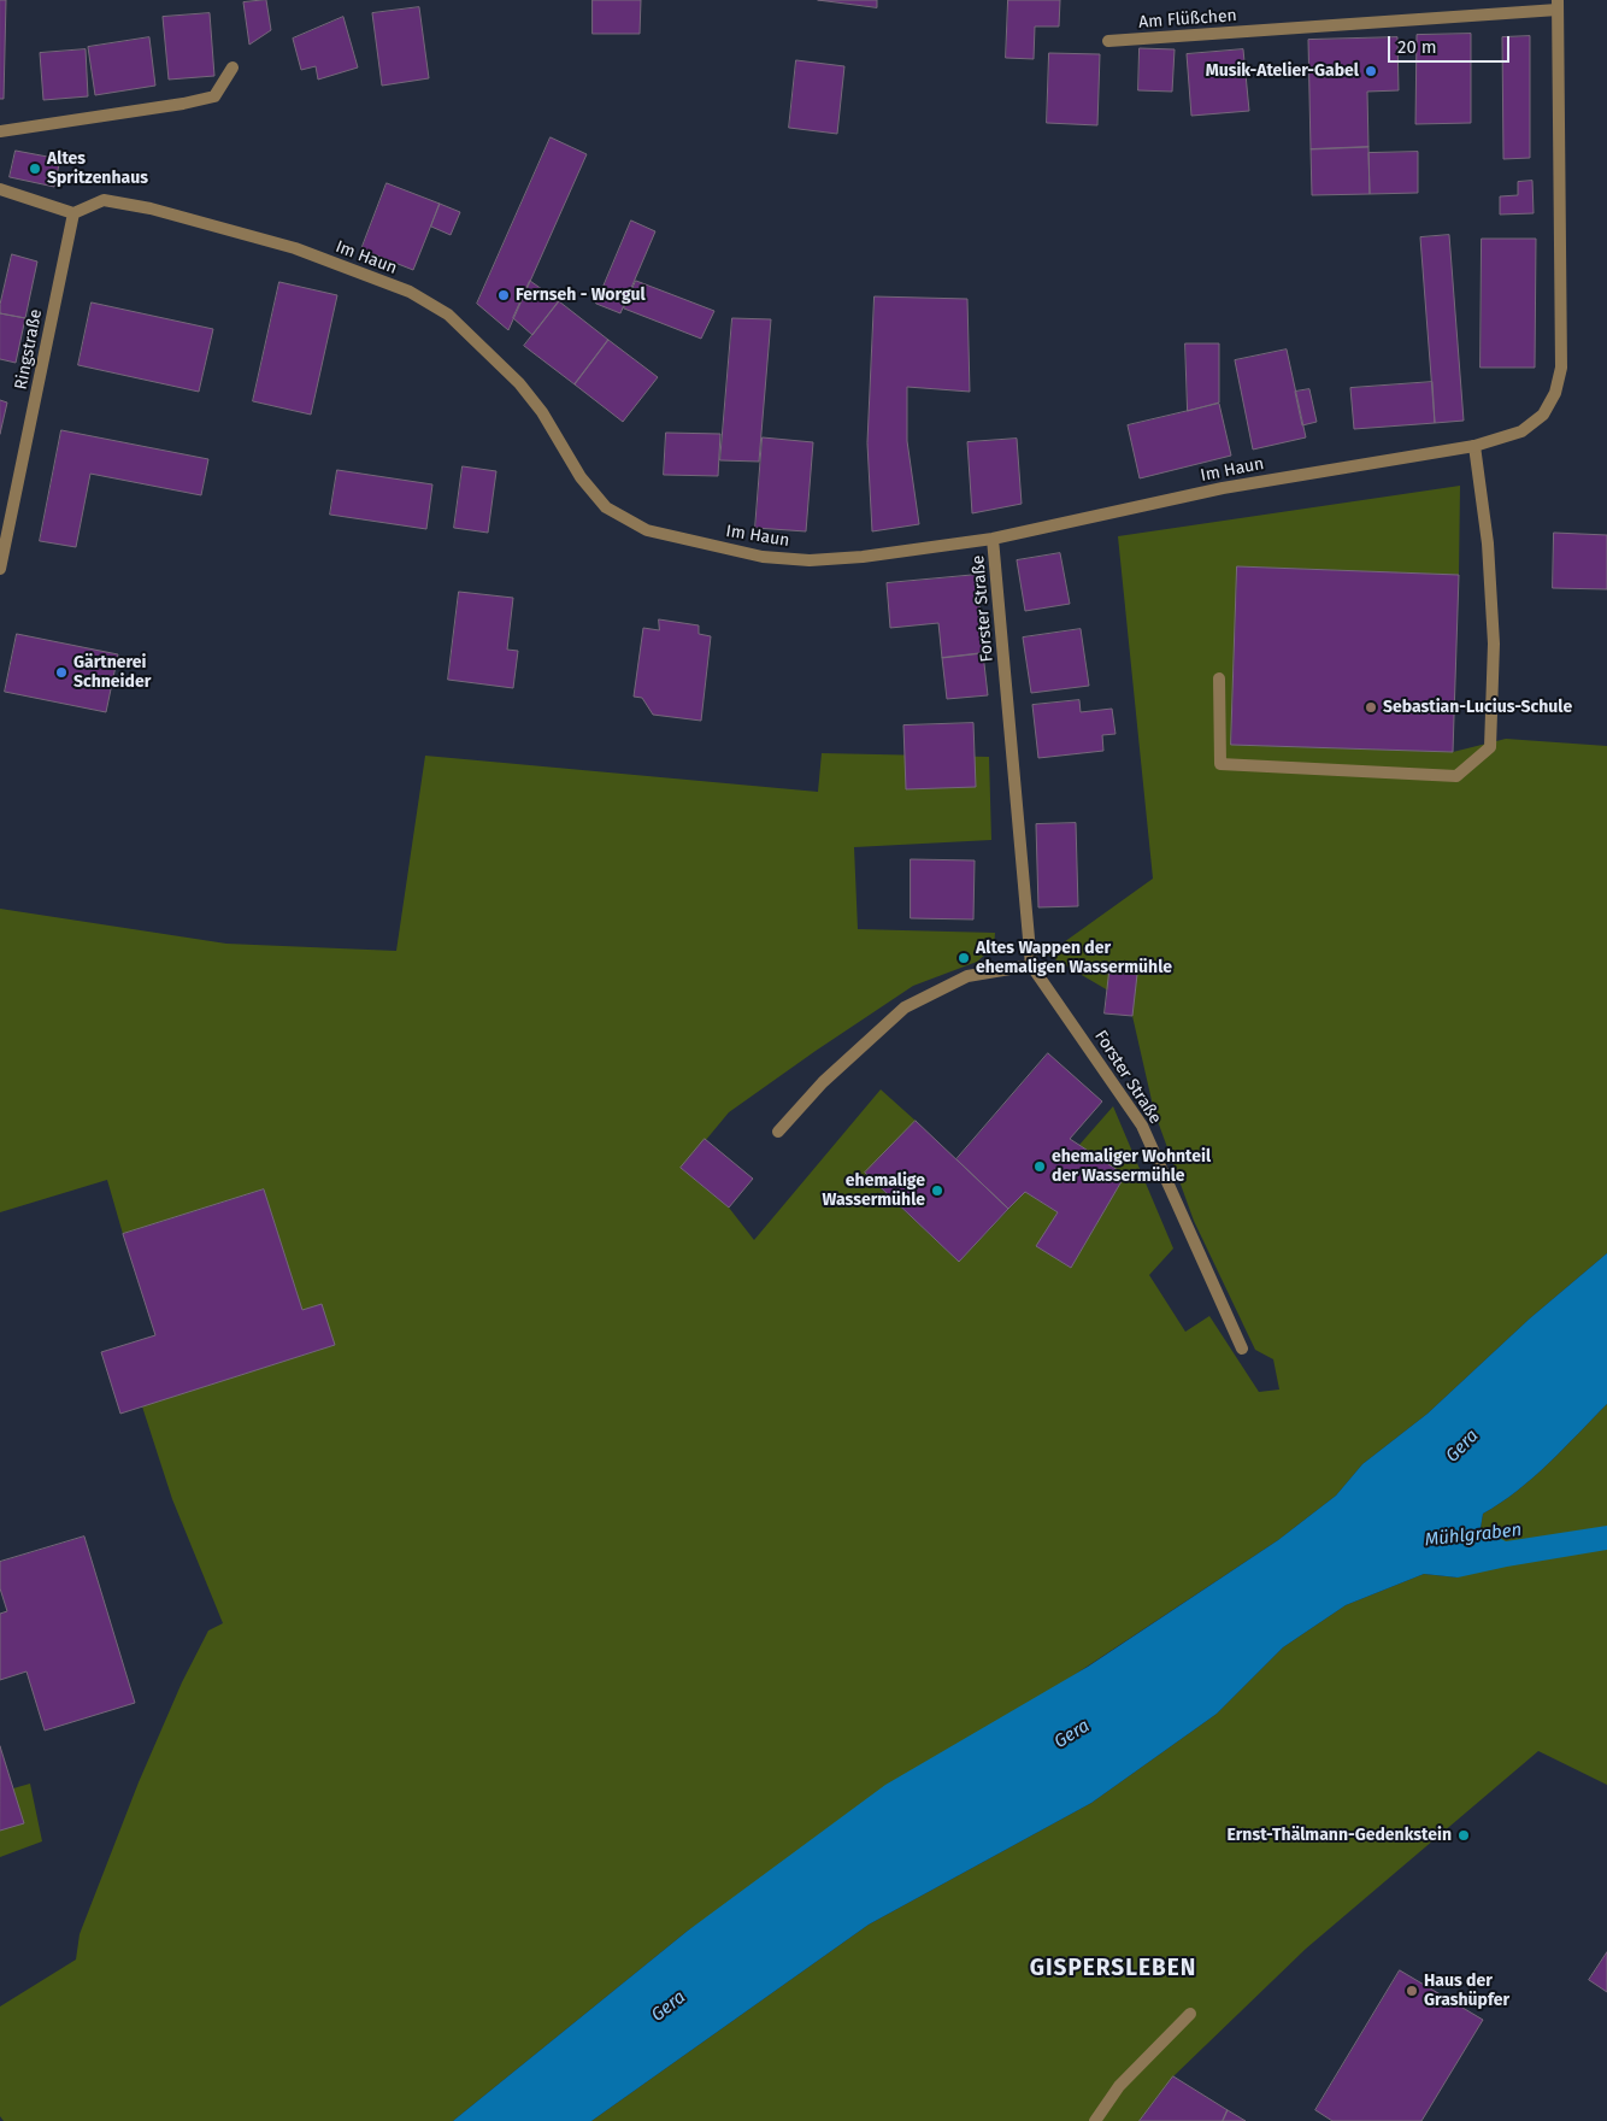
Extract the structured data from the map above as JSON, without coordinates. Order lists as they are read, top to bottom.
{
  "streets": {
    "street": [
      "Am Flüßchen",
      "Im Haun",
      "Ringstraße",
      "Forster Straße"
    ]
  },
  "crossings": [
    ["Am Flüßchen", "Im Haun"],
    ["Im Haun", "Ringstraße"],
    ["Im Haun", "Forster Straße"]
  ],
  "districts": ["GISPERSLEBEN"],
  "water": ["Gera", "Mühlgraben"],
  "places": [
    "Musik-Atelier-Gabel",
    "Altes Spritzenhaus",
    "Fernseh - Worgul",
    "Gärtnerei Schneider",
    "Sebastian-Lucius-Schule",
    "Altes Wappen der ehemaligen Wassermühle",
    "ehemaliger Wohnteil der Wassermühle",
    "ehemalige Wassermühle",
    "Ernst-Thälmann-Gedenkstein",
    "Haus der Grashüpfer"
  ],
  "scale_bar": "20 m"
}
